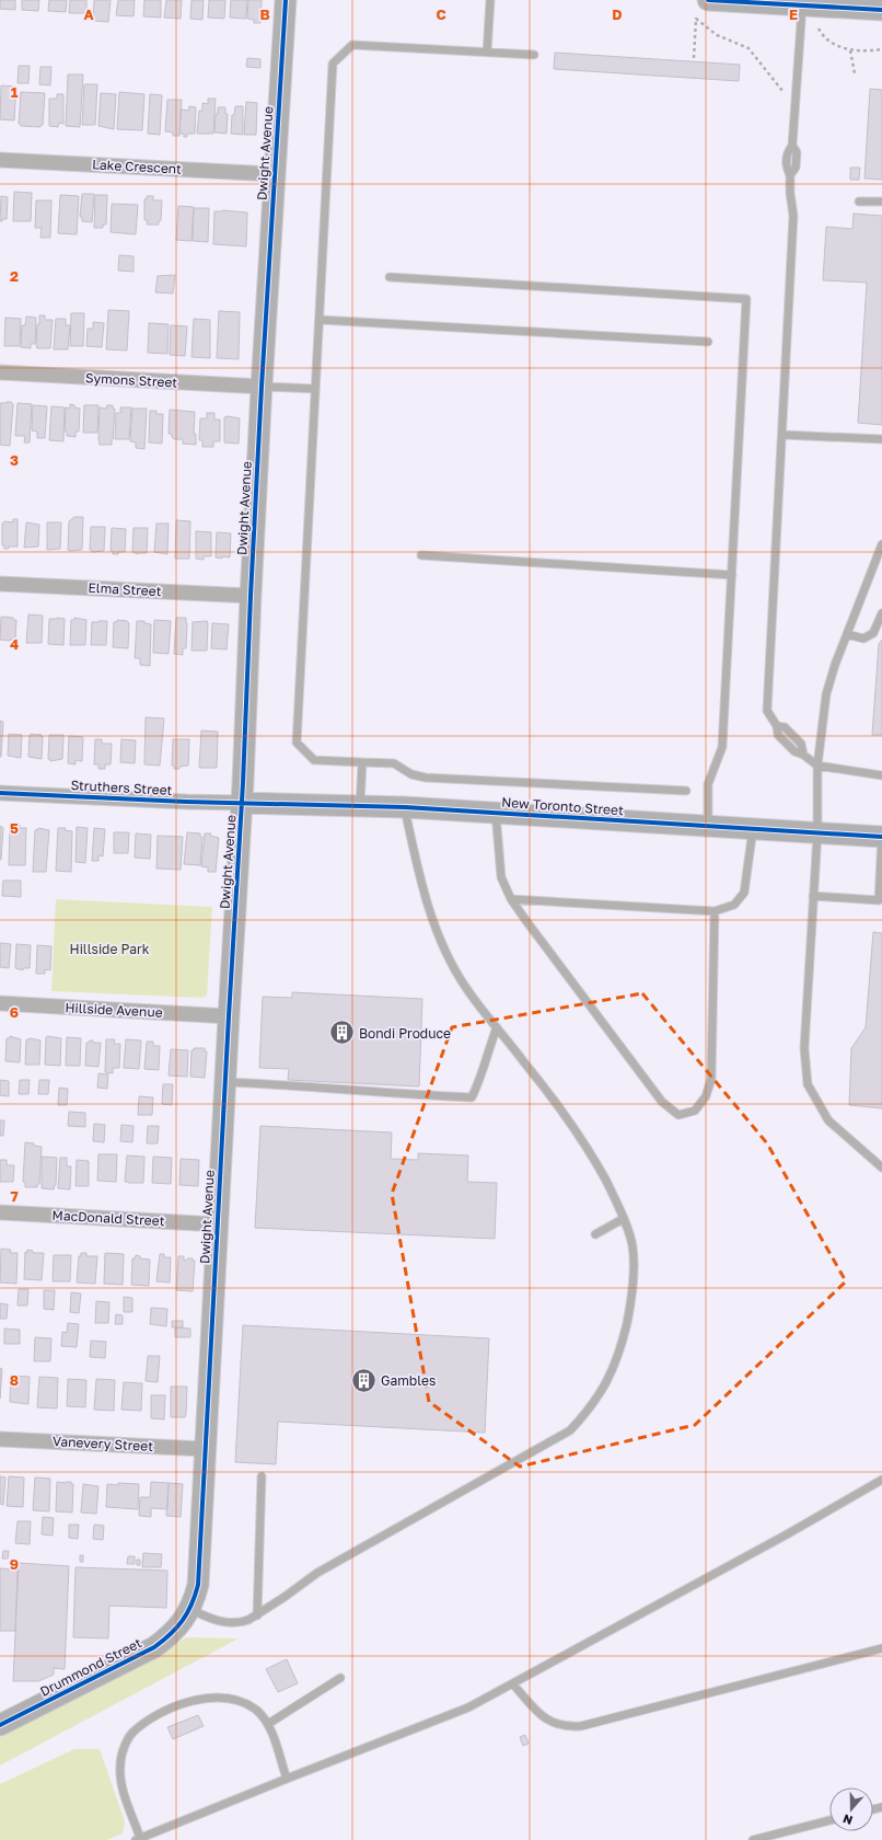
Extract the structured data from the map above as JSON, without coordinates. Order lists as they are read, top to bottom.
{
  "streets": {
    "street": [
      "Dwight Avenue",
      "Lake Crescent",
      "Symons Street",
      "Elma Street",
      "Struthers Street",
      "New Toronto Street",
      "Hillside Avenue",
      "MacDonald Street",
      "Vanevery Street",
      "Drummond Street"
    ]
  },
  "crossings": [
    ["Dwight Avenue", "Lake Crescent"],
    ["Dwight Avenue", "Symons Street"],
    ["Dwight Avenue", "Elma Street"],
    ["Dwight Avenue", "Struthers Street"],
    ["Dwight Avenue", "New Toronto Street"],
    ["Dwight Avenue", "Hillside Avenue"],
    ["Dwight Avenue", "MacDonald Street"],
    ["Dwight Avenue", "Vanevery Street"],
    ["Dwight Avenue", "Drummond Street"],
    ["Struthers Street", "New Toronto Street"]
  ],
  "parks": ["Hillside Park"],
  "places": {
    "building": ["Bondi Produce", "Gambles"]
  },
  "north": "bottom",
  "grid": {
    "columns": [
      "A",
      "B",
      "C",
      "D",
      "E"
    ],
    "rows": [
      "1",
      "2",
      "3",
      "4",
      "5",
      "6",
      "7",
      "8",
      "9"
    ]
  }
}
